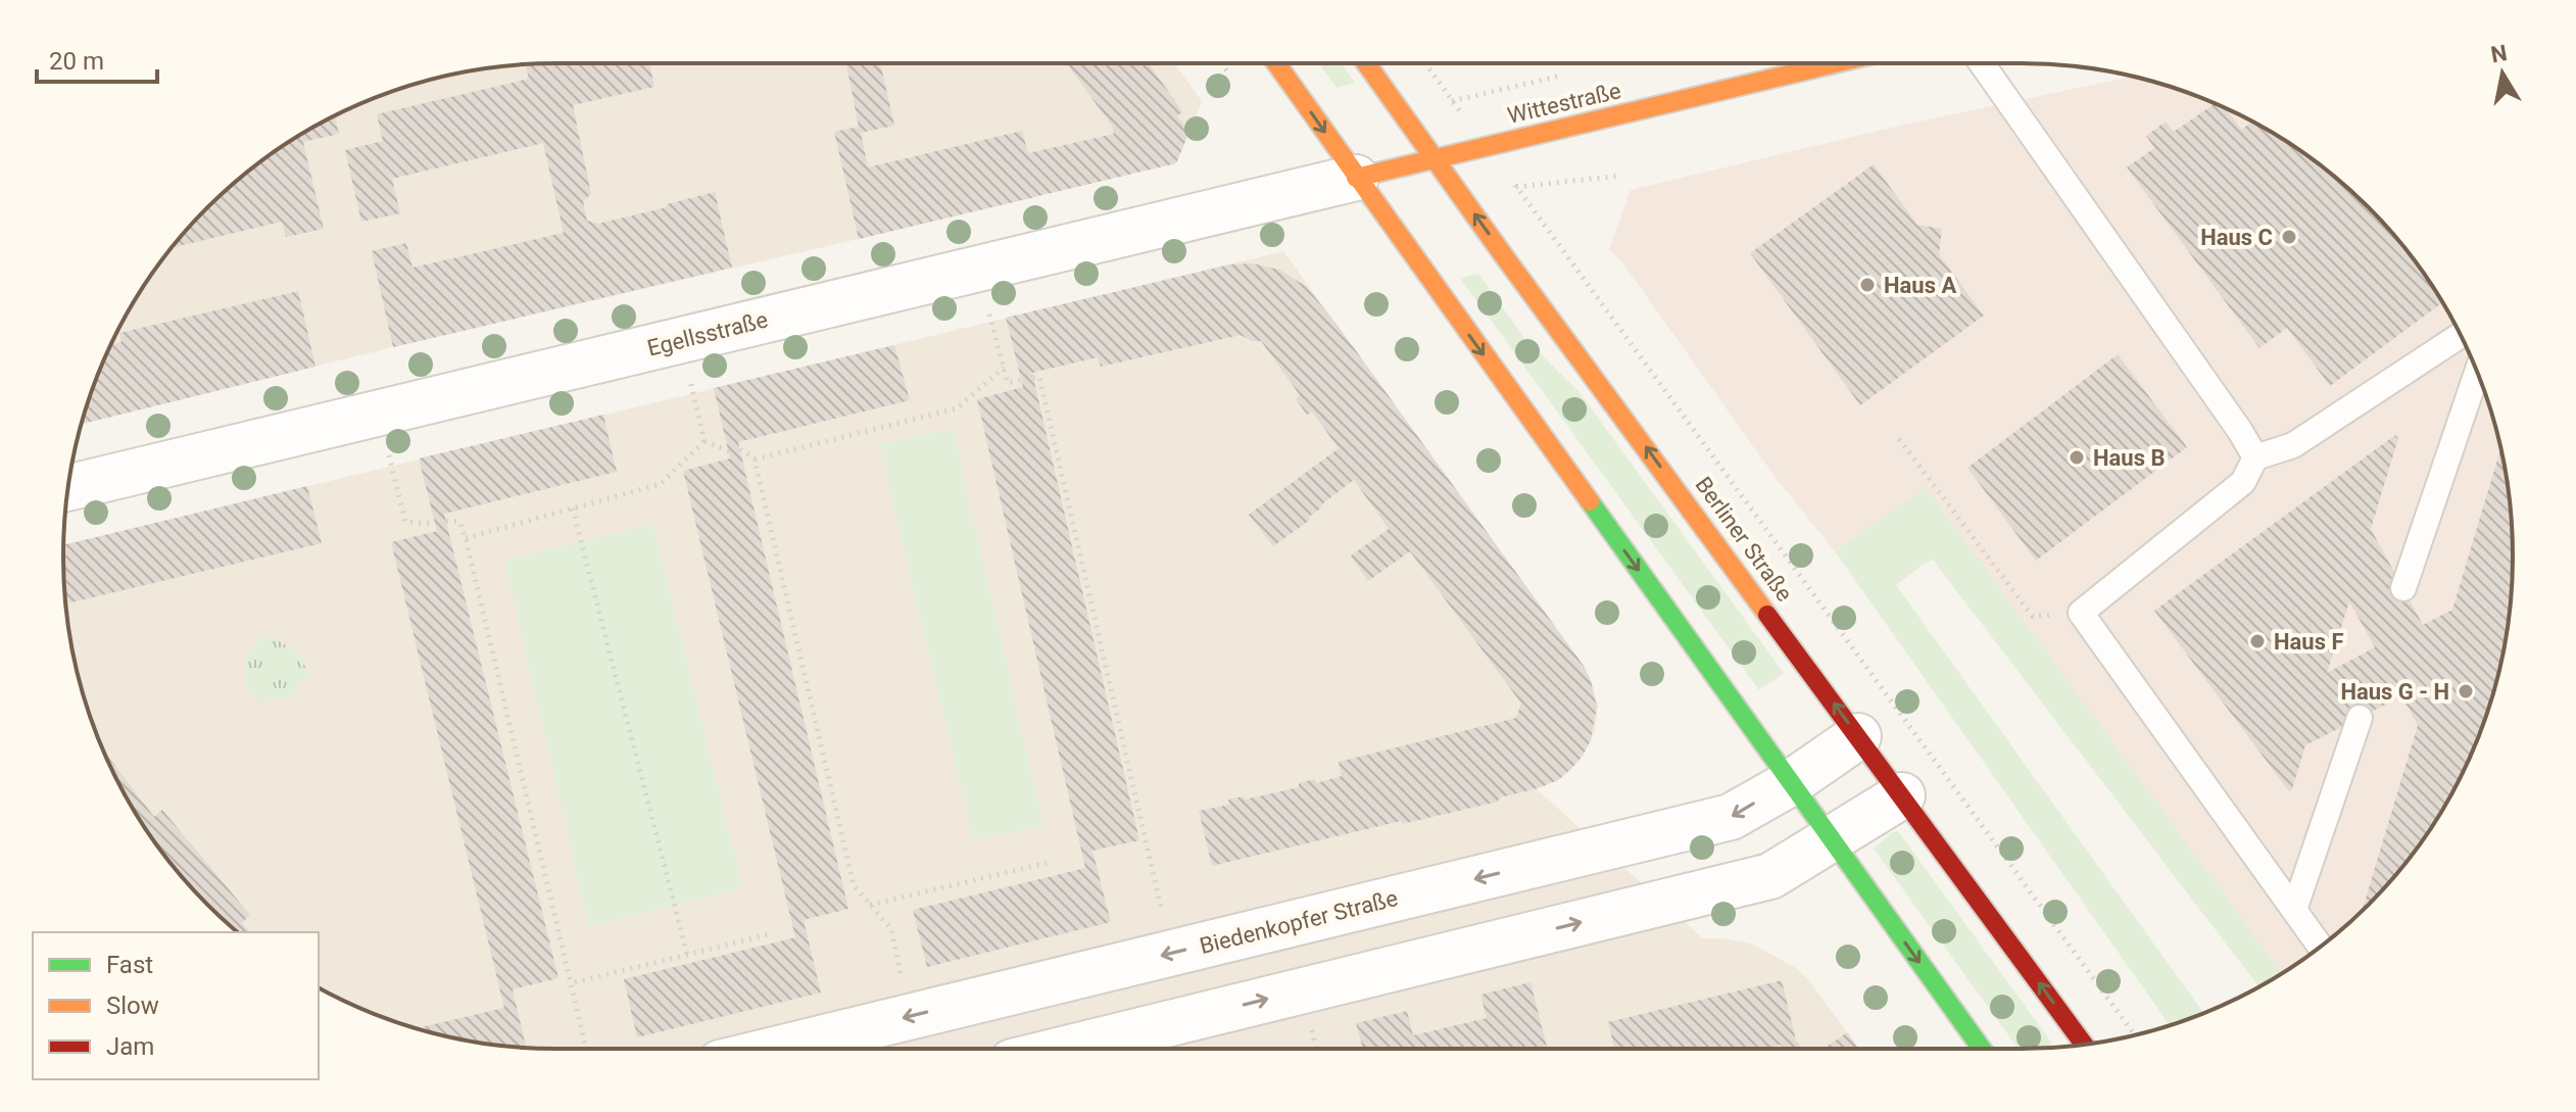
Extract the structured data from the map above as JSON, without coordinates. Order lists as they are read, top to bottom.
{
  "streets": {
    "main road": ["Wittestraße", "Berliner Straße"],
    "street": ["Egellsstraße", "Biedenkopfer Straße"]
  },
  "crossings": [
    ["Wittestraße", "Egellsstraße"],
    ["Wittestraße", "Berliner Straße"],
    ["Berliner Straße", "Biedenkopfer Straße"]
  ],
  "places": [
    "Haus C",
    "Haus A",
    "Haus B",
    "Haus F",
    "Haus G - H"
  ],
  "legend": ["Fast", "Slow", "Jam"],
  "scale_bar": "20 m",
  "north": "top"
}
